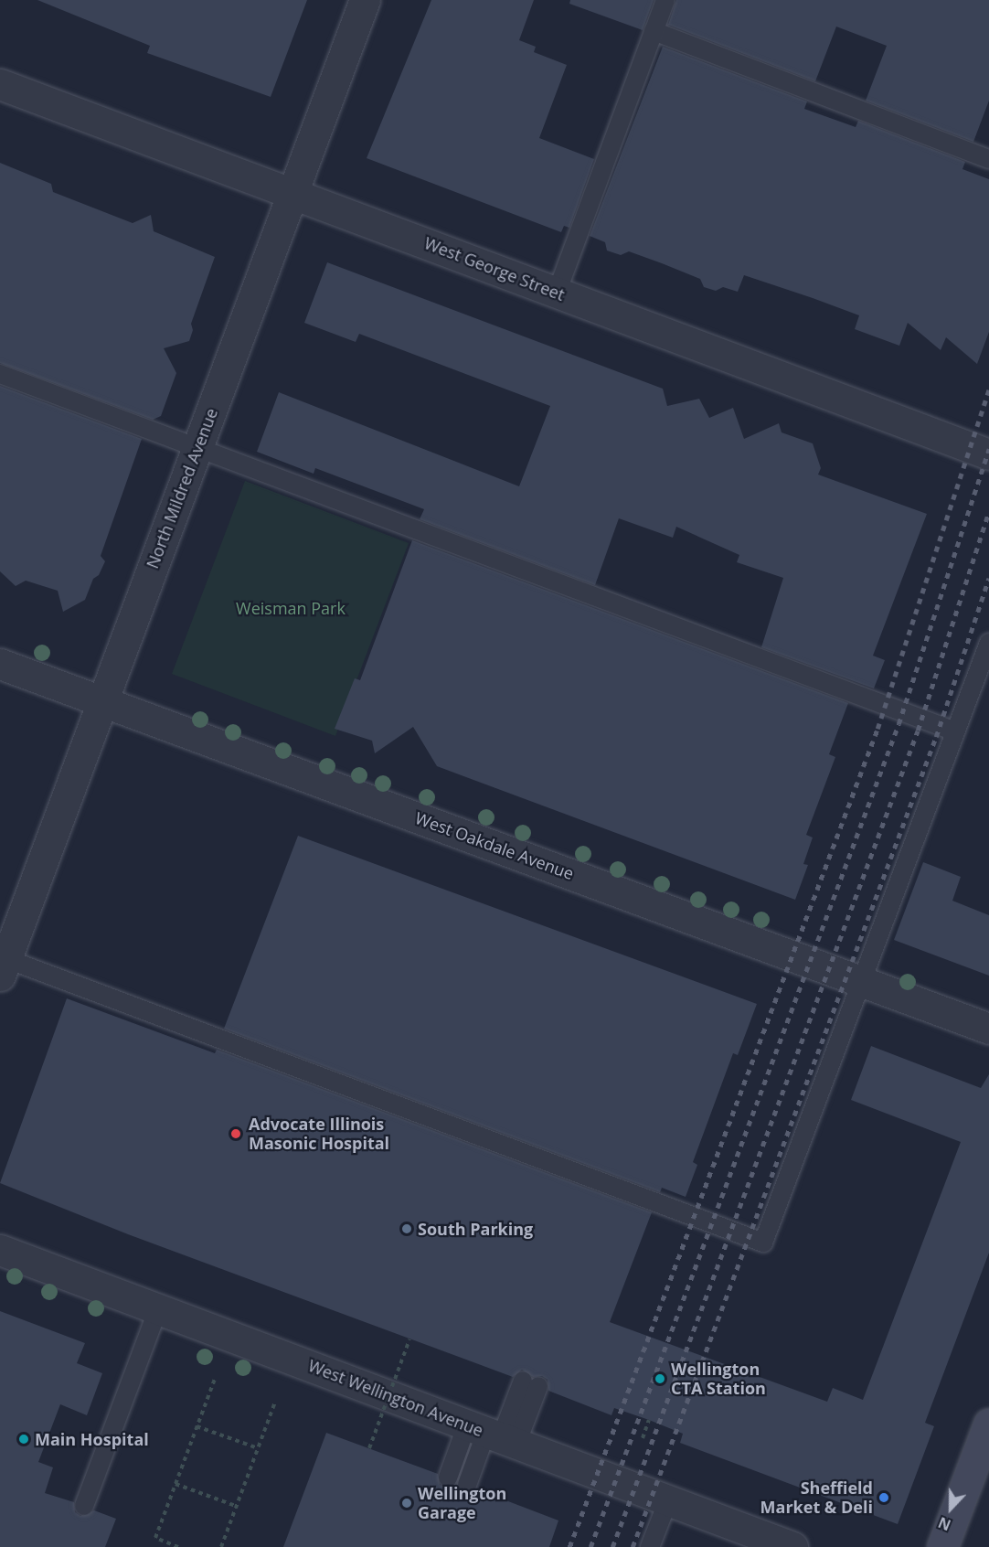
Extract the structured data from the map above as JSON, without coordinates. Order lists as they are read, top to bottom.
{
  "streets": {
    "street": [
      "West George Street",
      "North Mildred Avenue",
      "West Oakdale Avenue",
      "West Wellington Avenue"
    ]
  },
  "crossings": [
    ["West George Street", "North Mildred Avenue"],
    ["North Mildred Avenue", "West Oakdale Avenue"]
  ],
  "parks": ["Weisman Park"],
  "places": [
    "Advocate Illinois Masonic Hospital",
    "South Parking",
    "Wellington CTA Station",
    "Main Hospital",
    "Sheffield Market & Deli",
    "Wellington Garage"
  ],
  "north": "bottom"
}
